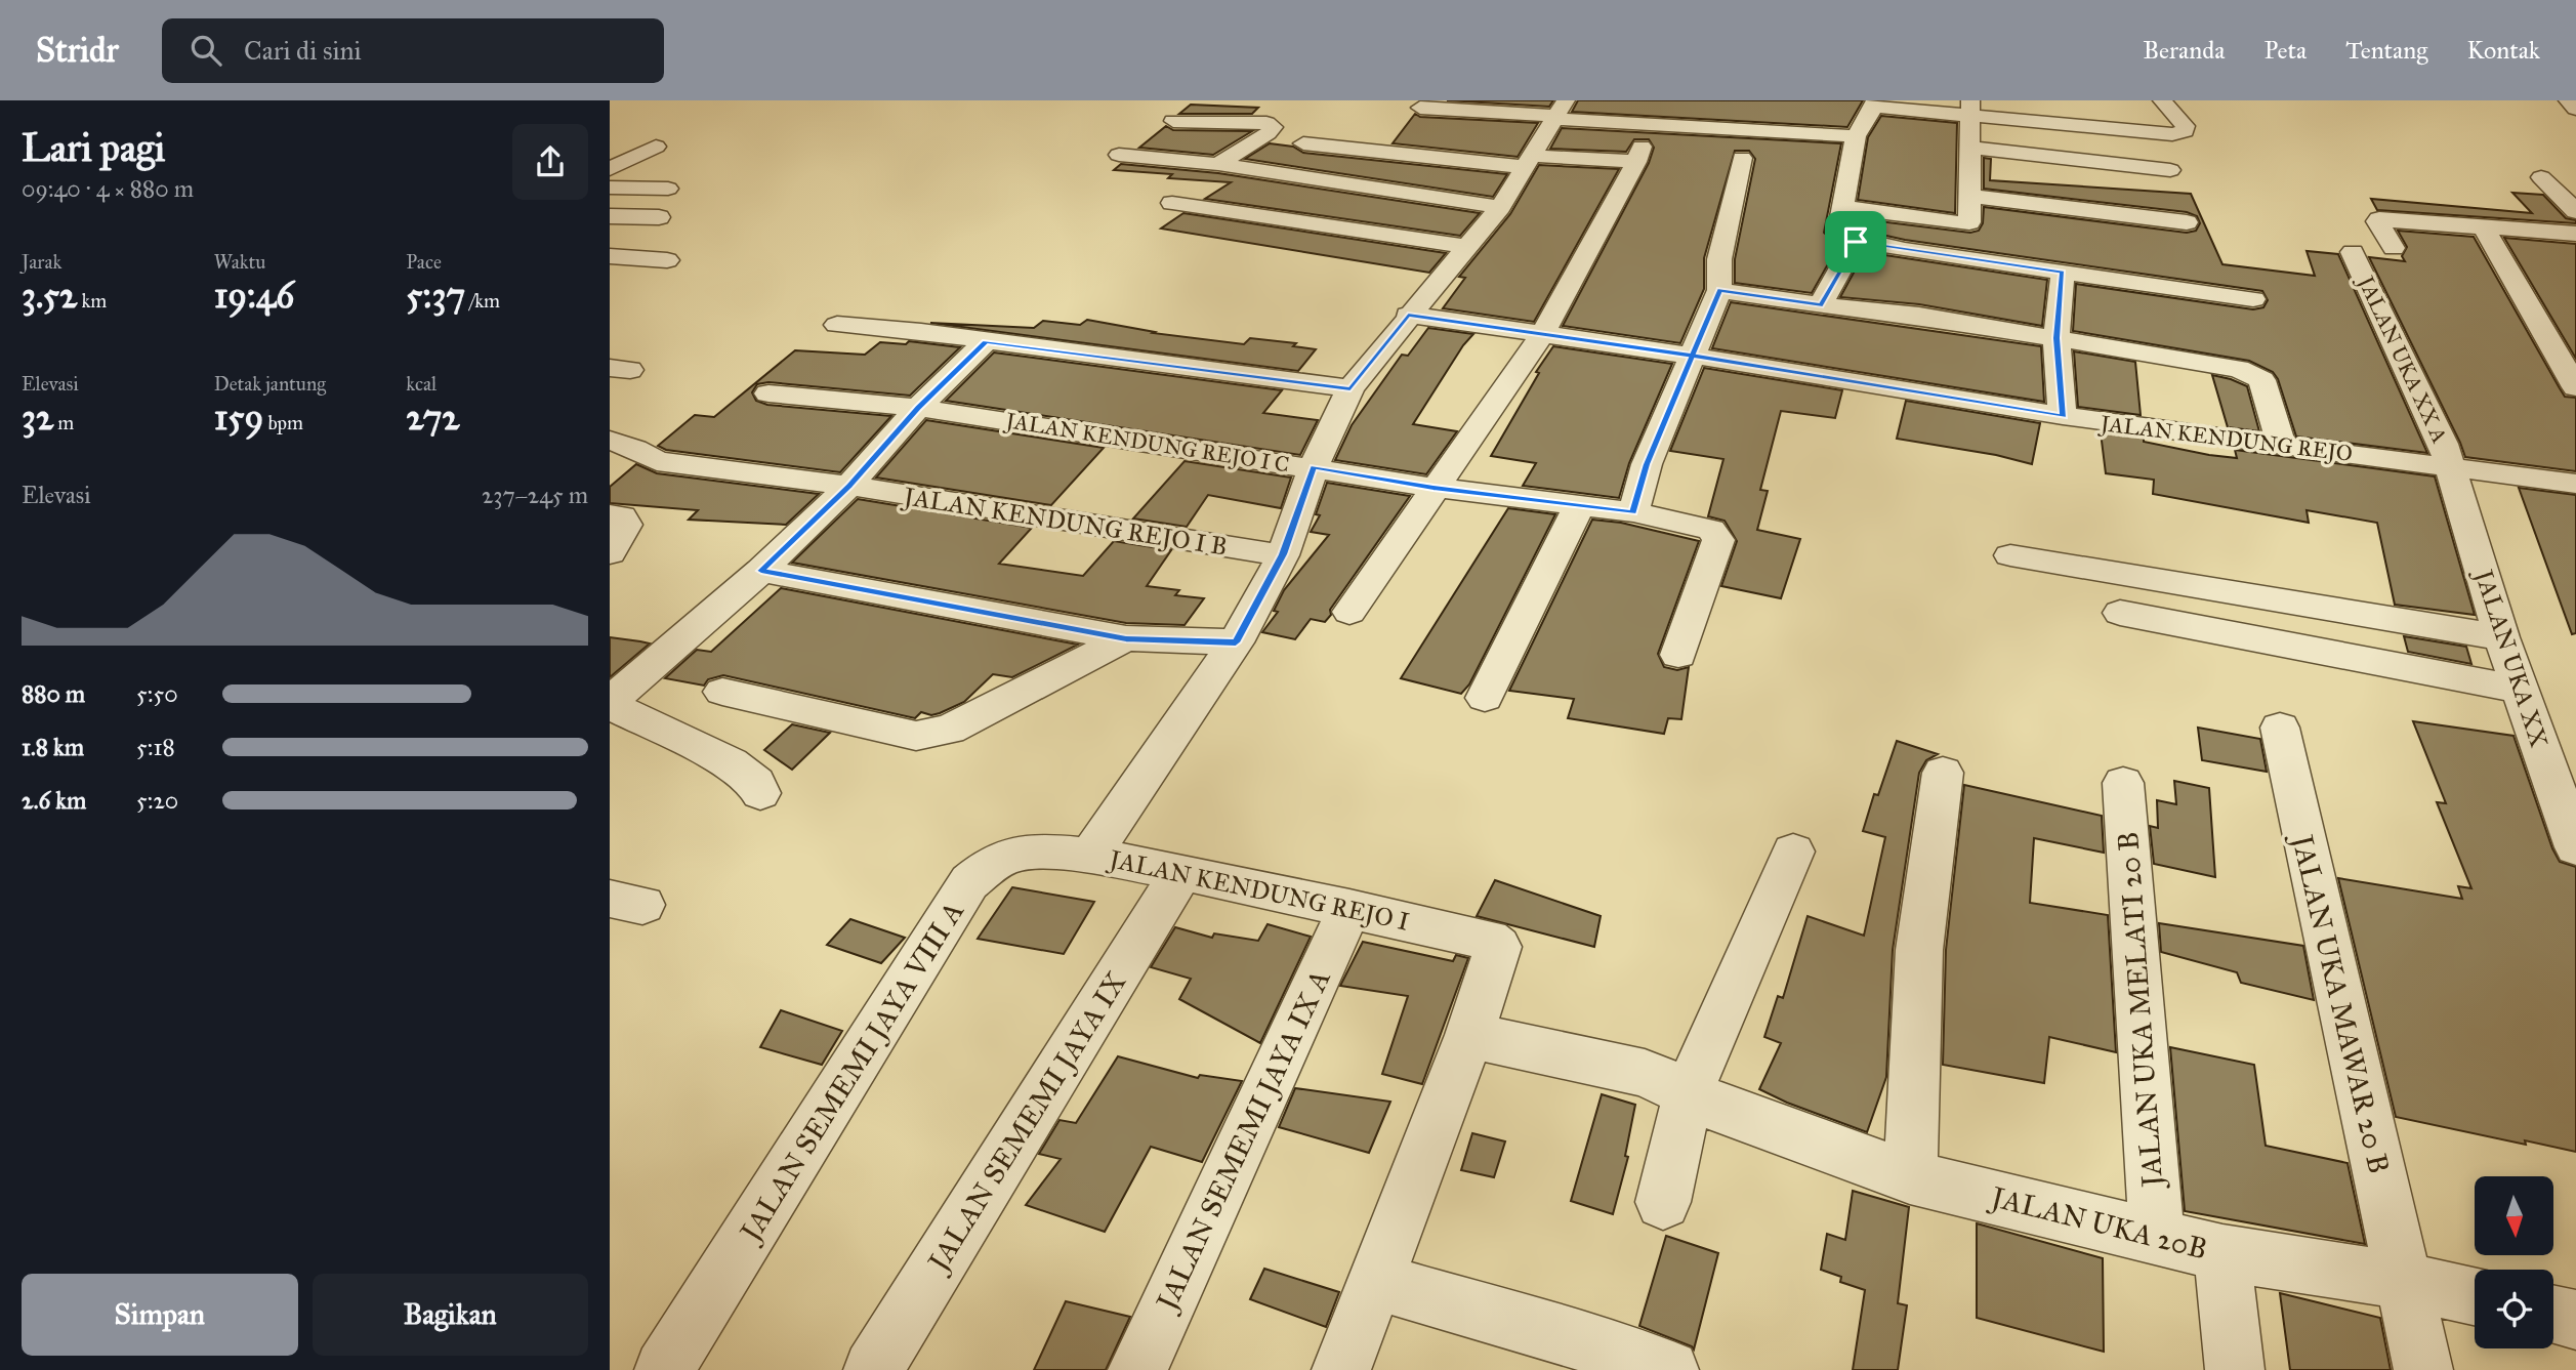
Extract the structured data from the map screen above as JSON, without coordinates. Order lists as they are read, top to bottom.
{
  "streets": {
    "street": [
      "JALAN UKA XX A",
      "JALAN KENDUNG REJO",
      "JALAN KENDUNG REJO I C",
      "JALAN KENDUNG REJO I B",
      "JALAN UKA XX",
      "JALAN KENDUNG REJO I",
      "JALAN UKA MAWAR 20 B",
      "JALAN UKA MELATI 20 B",
      "JALAN SEMEMI JAYA VIII A",
      "JALAN SEMEMI JAYA IX",
      "JALAN SEMEMI JAYA IX A",
      "JALAN UKA 20B"
    ]
  },
  "crossings": [
    ["JALAN UKA XX A", "JALAN KENDUNG REJO"],
    ["JALAN UKA XX A", "JALAN UKA XX"],
    ["JALAN KENDUNG REJO", "JALAN UKA XX"],
    ["JALAN KENDUNG REJO", "JALAN KENDUNG REJO I"],
    ["JALAN KENDUNG REJO I C", "JALAN KENDUNG REJO I"],
    ["JALAN KENDUNG REJO I B", "JALAN KENDUNG REJO I"],
    ["JALAN KENDUNG REJO I", "JALAN SEMEMI JAYA VIII A"],
    ["JALAN KENDUNG REJO I", "JALAN SEMEMI JAYA IX"],
    ["JALAN KENDUNG REJO I", "JALAN SEMEMI JAYA IX A"],
    ["JALAN KENDUNG REJO I", "JALAN UKA 20B"],
    ["JALAN UKA MAWAR 20 B", "JALAN UKA 20B"],
    ["JALAN UKA MELATI 20 B", "JALAN UKA 20B"]
  ],
  "north": "bottom",
  "page": {
    "header": "Stridr",
    "search": "Cari di sini",
    "nav": [
      "Beranda",
      "Peta",
      "Tentang",
      "Kontak"
    ],
    "heading": ["Lari pagi", "09:40 · 4 × 880 m"],
    "stats": [
      ["Jarak", "3.52 km"],
      ["Waktu", "19:46"],
      ["Pace", "5:37 /km"],
      ["Elevasi", "32 m"],
      ["Detak jantung", "159 bpm"],
      ["kcal", "272"]
    ],
    "chart": ["Elevasi", "237–245 m"],
    "list": [
      {
        "name": "880 m",
        "note": "5:50"
      },
      {
        "name": "1.8 km",
        "note": "5:18"
      },
      {
        "name": "2.6 km",
        "note": "5:20"
      }
    ],
    "buttons": ["Simpan", "Bagikan"]
  }
}
